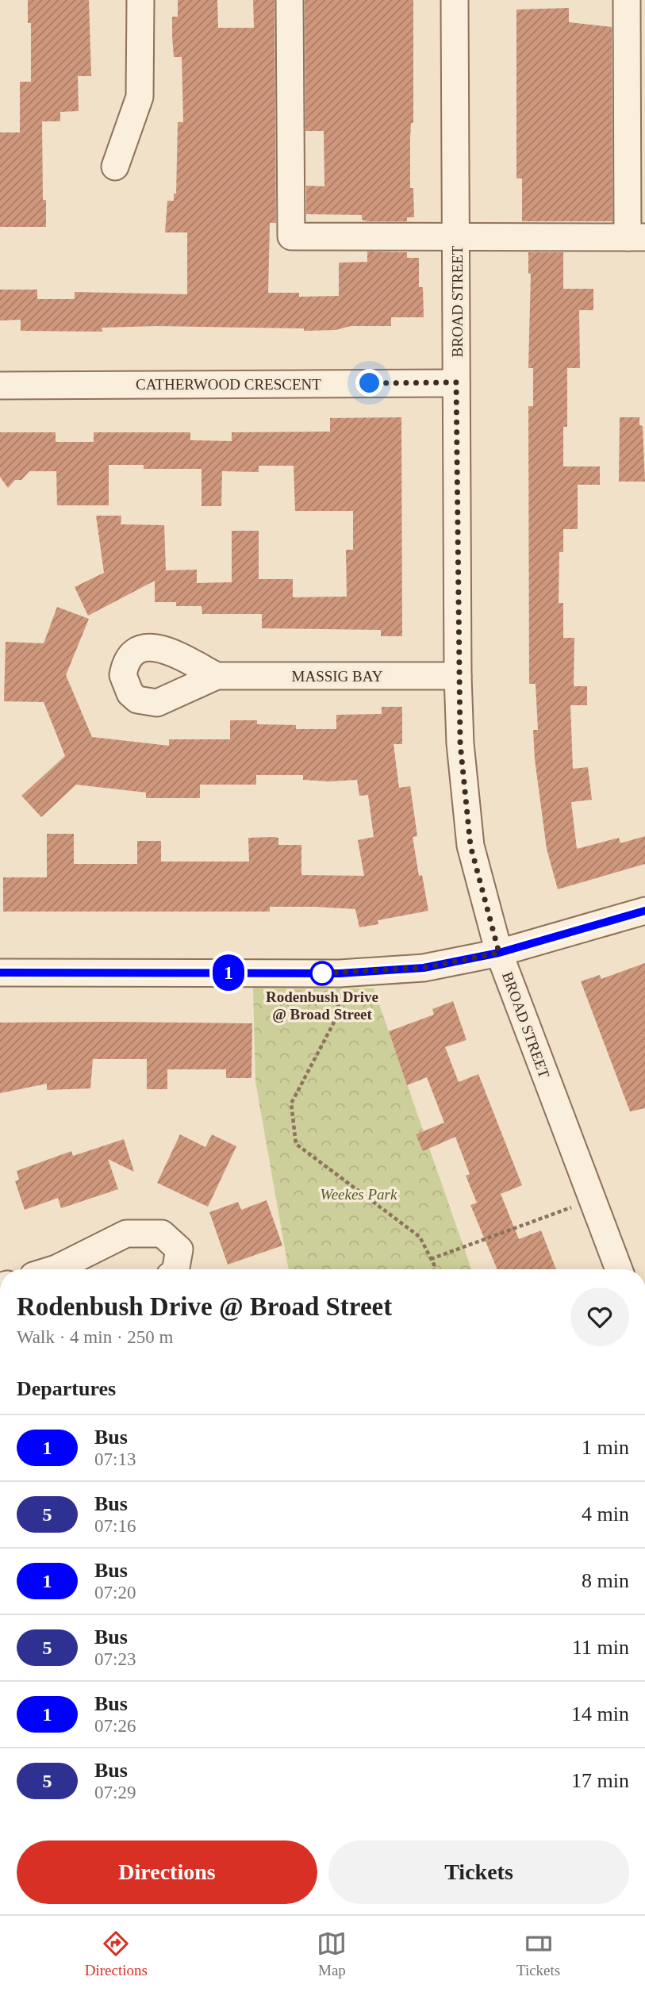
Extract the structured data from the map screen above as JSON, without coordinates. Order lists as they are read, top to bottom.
{
  "streets": {
    "street": ["BROAD STREET", "CATHERWOOD CRESCENT", "MASSIG BAY"]
  },
  "crossings": [
    ["BROAD STREET", "CATHERWOOD CRESCENT"],
    ["BROAD STREET", "MASSIG BAY"]
  ],
  "parks": ["Weekes Park"],
  "places": ["Rodenbush Drive @ Broad Street"],
  "lines": ["bus line 1"],
  "page": {
    "on_map": "1",
    "heading": [
      ["Rodenbush Drive @ Broad Street", "Walk · 4 min · 250 m"],
      "Departures"
    ],
    "list": [
      {
        "mark": "1",
        "name": "Bus",
        "note": "07:13",
        "value": "1 min"
      },
      {
        "mark": "5",
        "name": "Bus",
        "note": "07:16",
        "value": "4 min"
      },
      {
        "mark": "1",
        "name": "Bus",
        "note": "07:20",
        "value": "8 min"
      },
      {
        "mark": "5",
        "name": "Bus",
        "note": "07:23",
        "value": "11 min"
      },
      {
        "mark": "1",
        "name": "Bus",
        "note": "07:26",
        "value": "14 min"
      },
      {
        "mark": "5",
        "name": "Bus",
        "note": "07:29",
        "value": "17 min"
      }
    ],
    "buttons": ["Directions", "Tickets"],
    "tabs": ["Directions", "Map", "Tickets"]
  }
}
